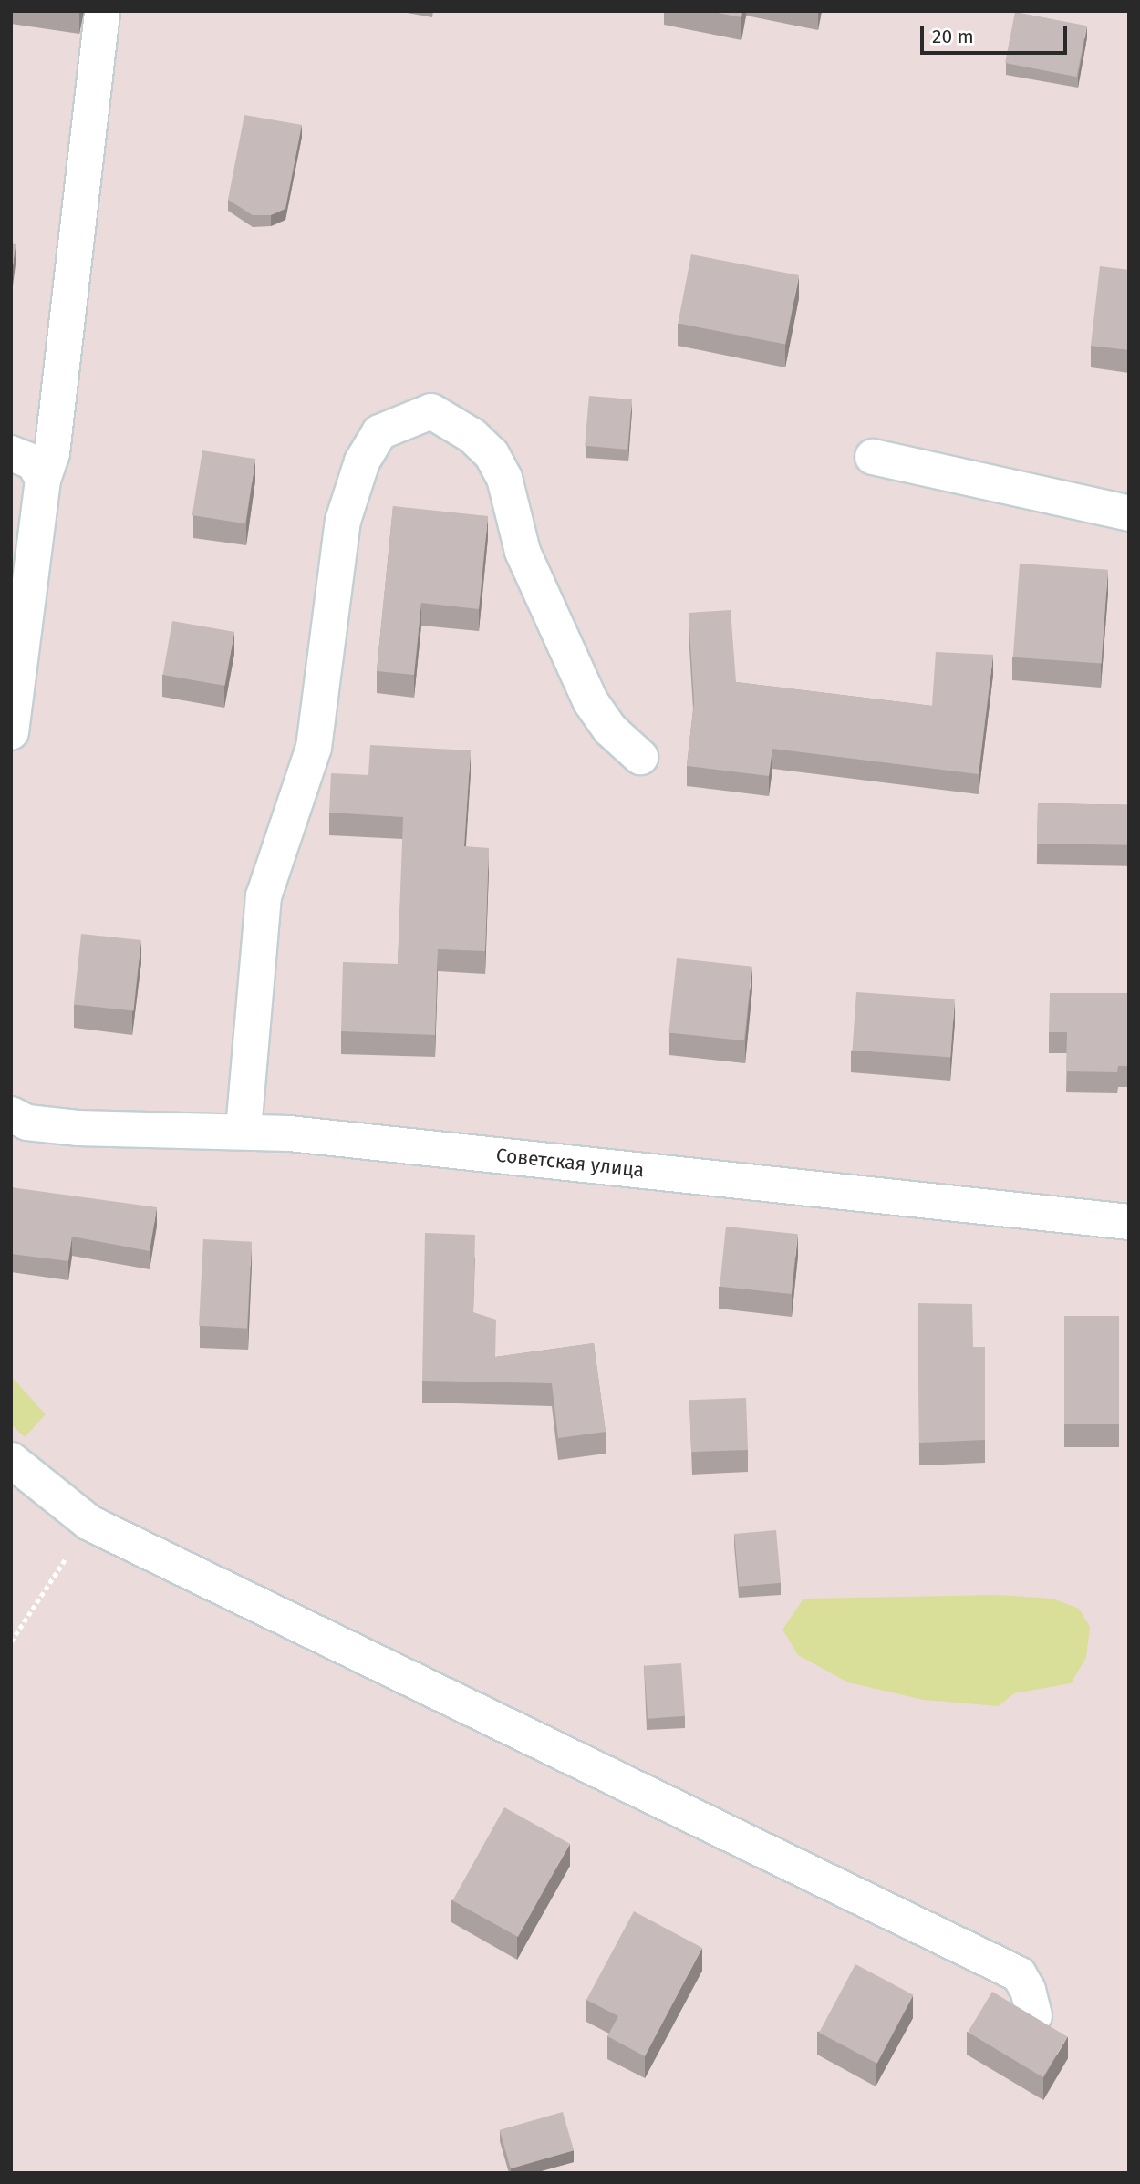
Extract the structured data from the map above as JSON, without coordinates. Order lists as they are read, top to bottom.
{
  "streets": {
    "street": ["Советская улица"]
  },
  "scale_bar": "20 m"
}
